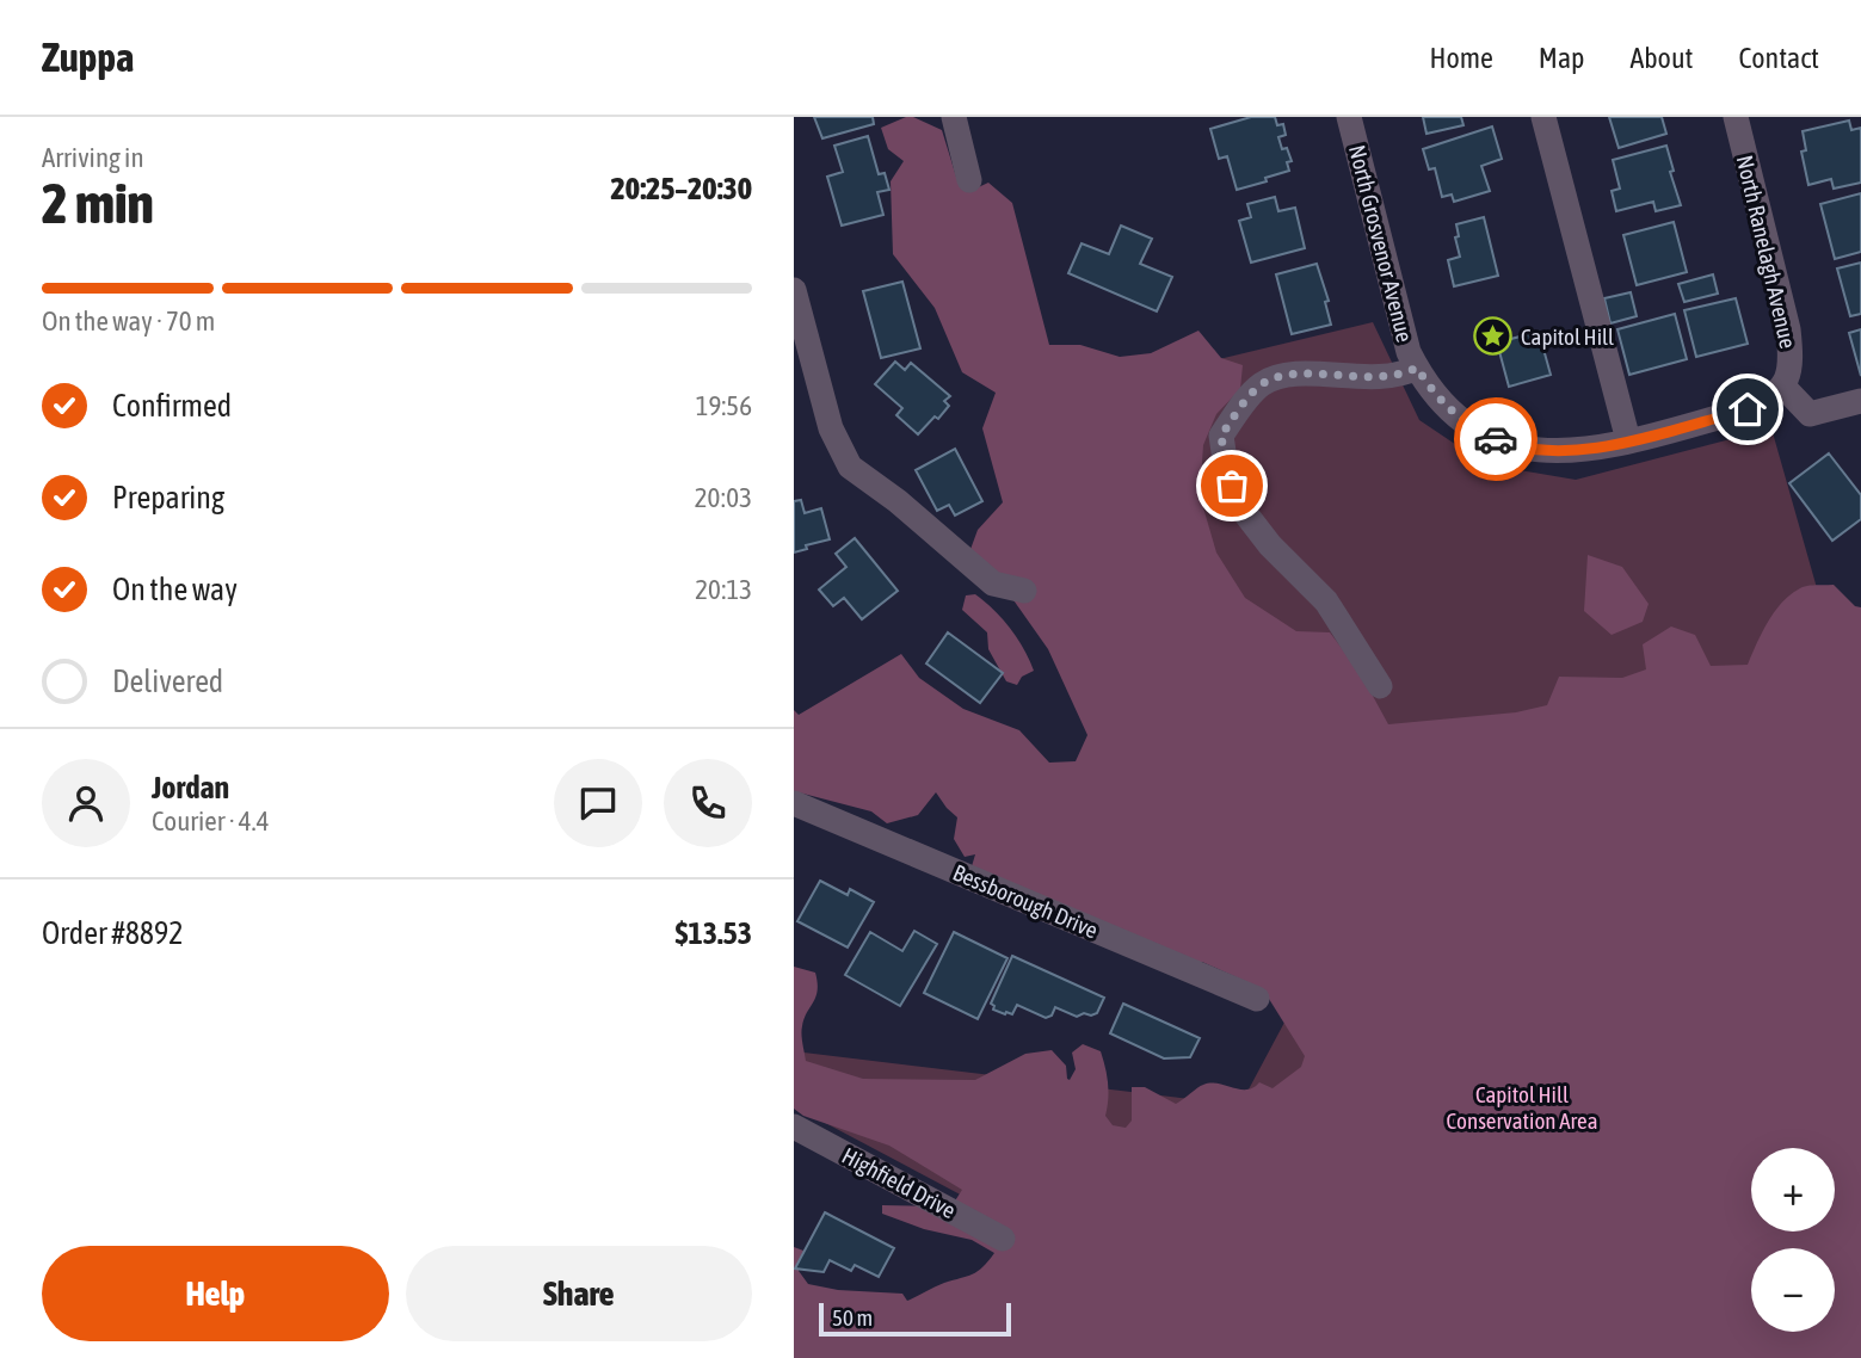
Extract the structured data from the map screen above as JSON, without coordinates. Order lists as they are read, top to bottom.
{
  "streets": {
    "street": [
      "North Grosvenor Avenue",
      "North Ranelagh Avenue",
      "Bessborough Drive",
      "Highfield Drive"
    ]
  },
  "crossings": [
    ["North Grosvenor Avenue", "North Ranelagh Avenue"]
  ],
  "parks": ["Capitol Hill Conservation Area"],
  "places": {
    "place": ["Capitol Hill"]
  },
  "scale_bar": "50 m",
  "page": {
    "header": "Zuppa",
    "nav": [
      "Home",
      "Map",
      "About",
      "Contact"
    ],
    "heading": ["2 min", "Arriving in", "20:25–20:30"],
    "panel": [
      "Jordan",
      "Courier · 4.4",
      "Order #8892",
      "$13.53"
    ],
    "bar": "On the way · 70 m",
    "list": [
      ["Confirmed", "19:56"],
      ["Preparing", "20:03"],
      ["On the way", "20:13"],
      "Delivered"
    ],
    "map_buttons": ["+", "−"],
    "buttons": ["Help", "Share"],
    "scale": "50 m"
  }
}
